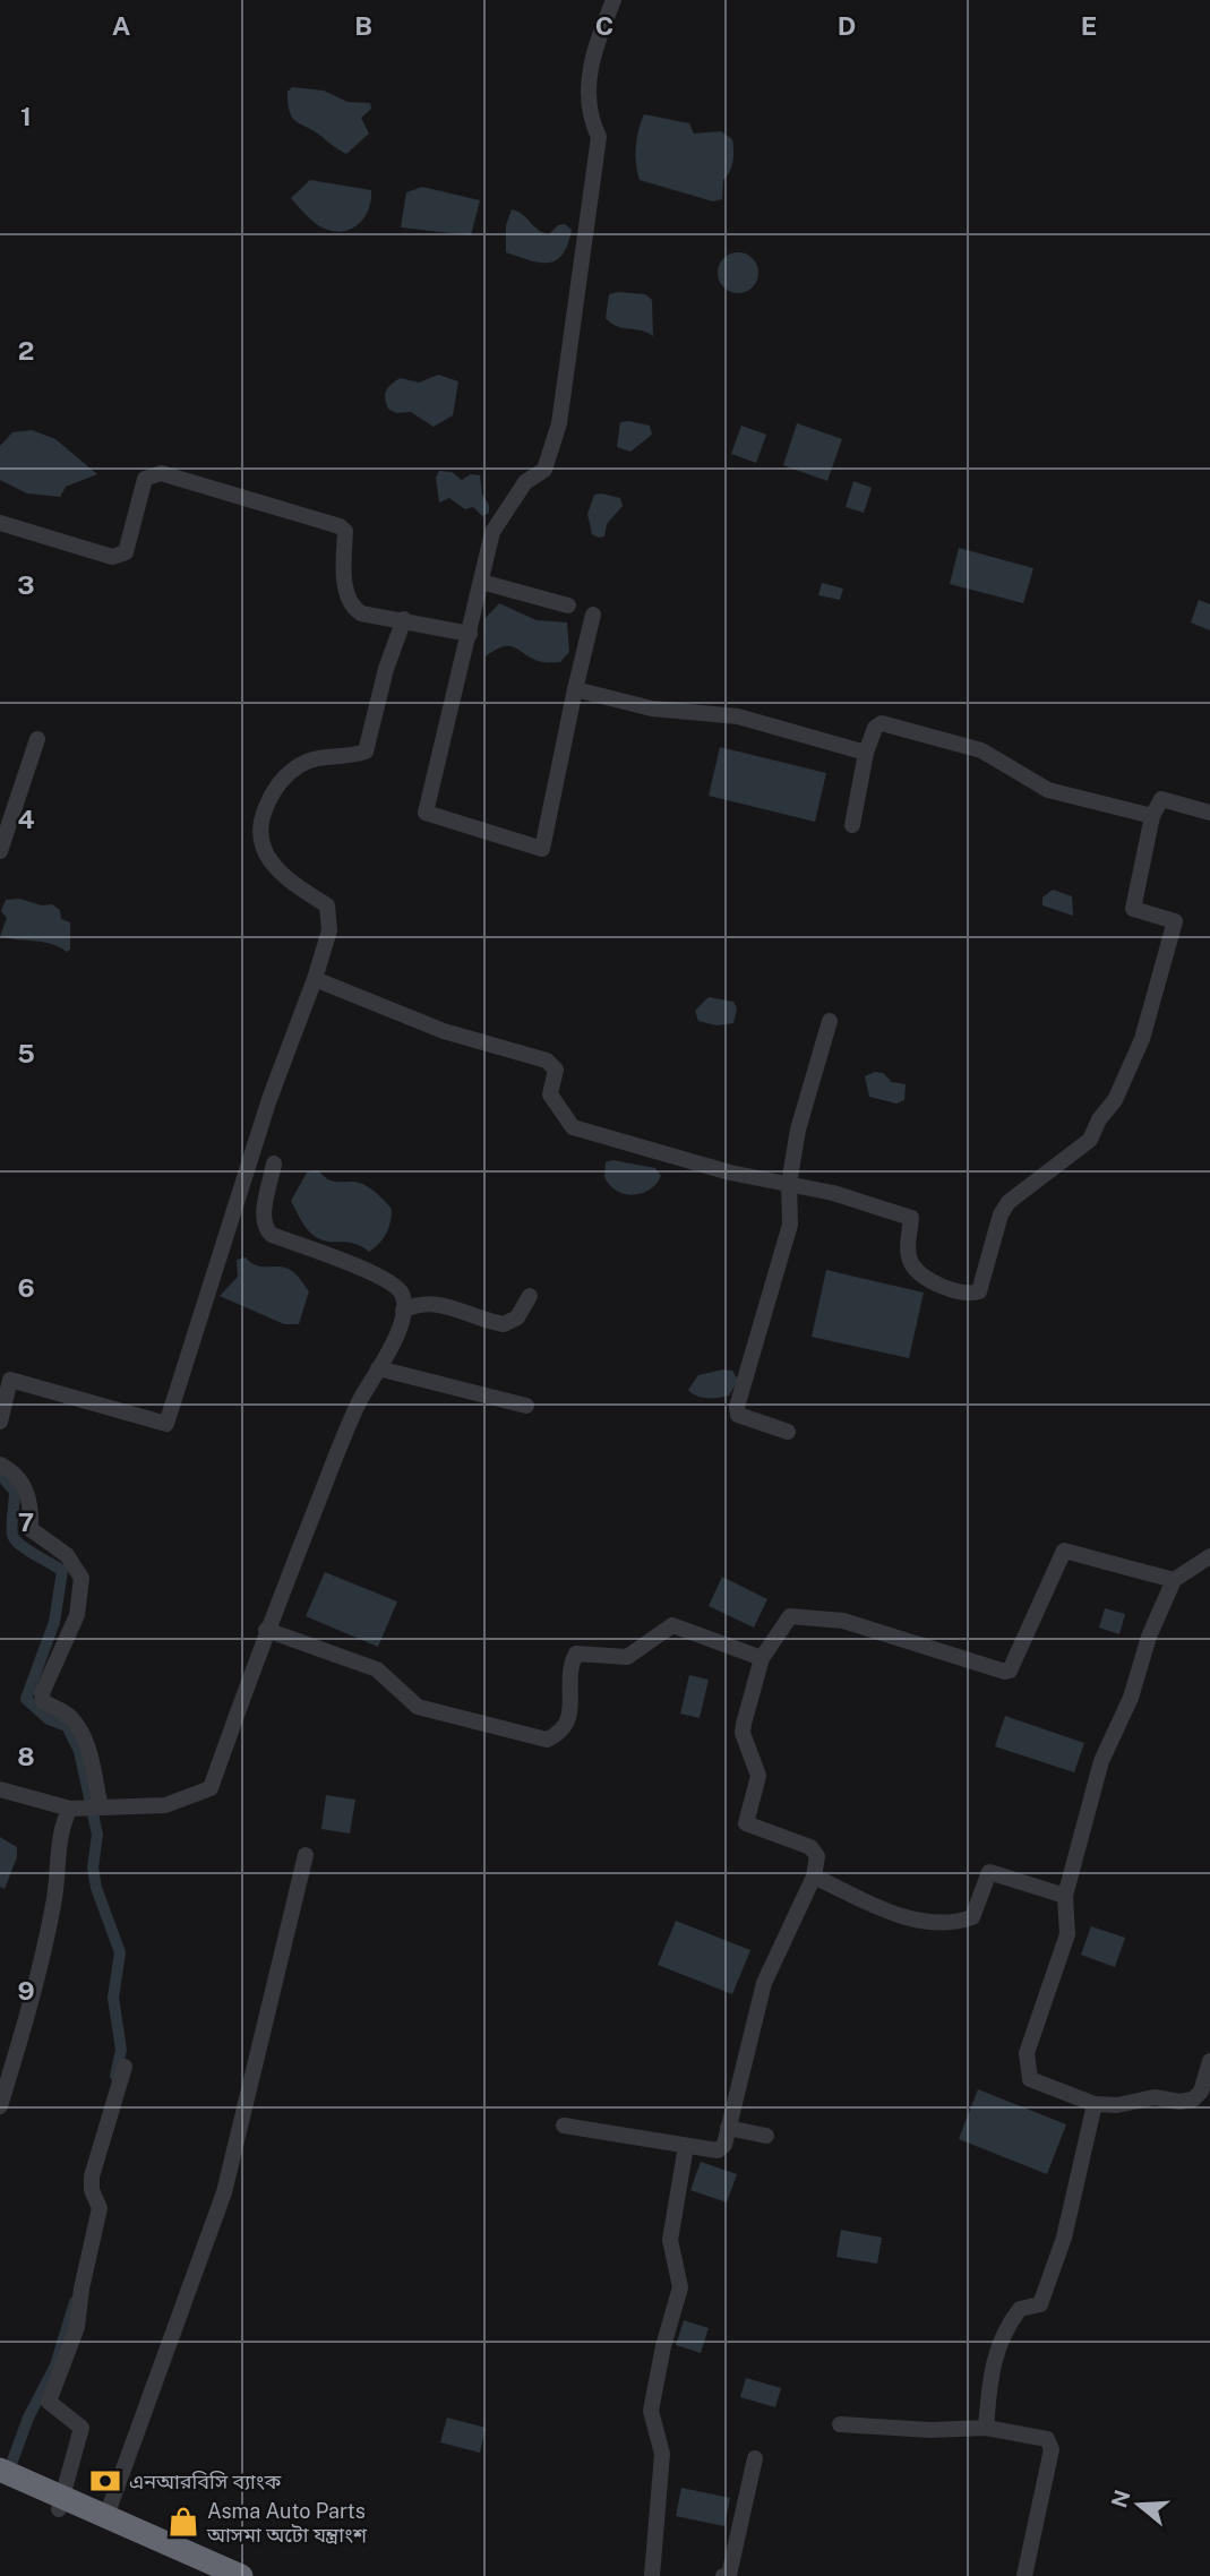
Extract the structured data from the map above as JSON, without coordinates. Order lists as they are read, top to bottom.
{
  "places": {
    "bank": ["এনআরবিসি ব্যাংক"],
    "shop": ["Asma Auto Parts আসমা অটো যন্ত্রাংশ"]
  },
  "north": "left",
  "grid": {
    "columns": [
      "A",
      "B",
      "C",
      "D",
      "E"
    ],
    "rows": [
      "1",
      "2",
      "3",
      "4",
      "5",
      "6",
      "7",
      "8",
      "9"
    ]
  }
}
